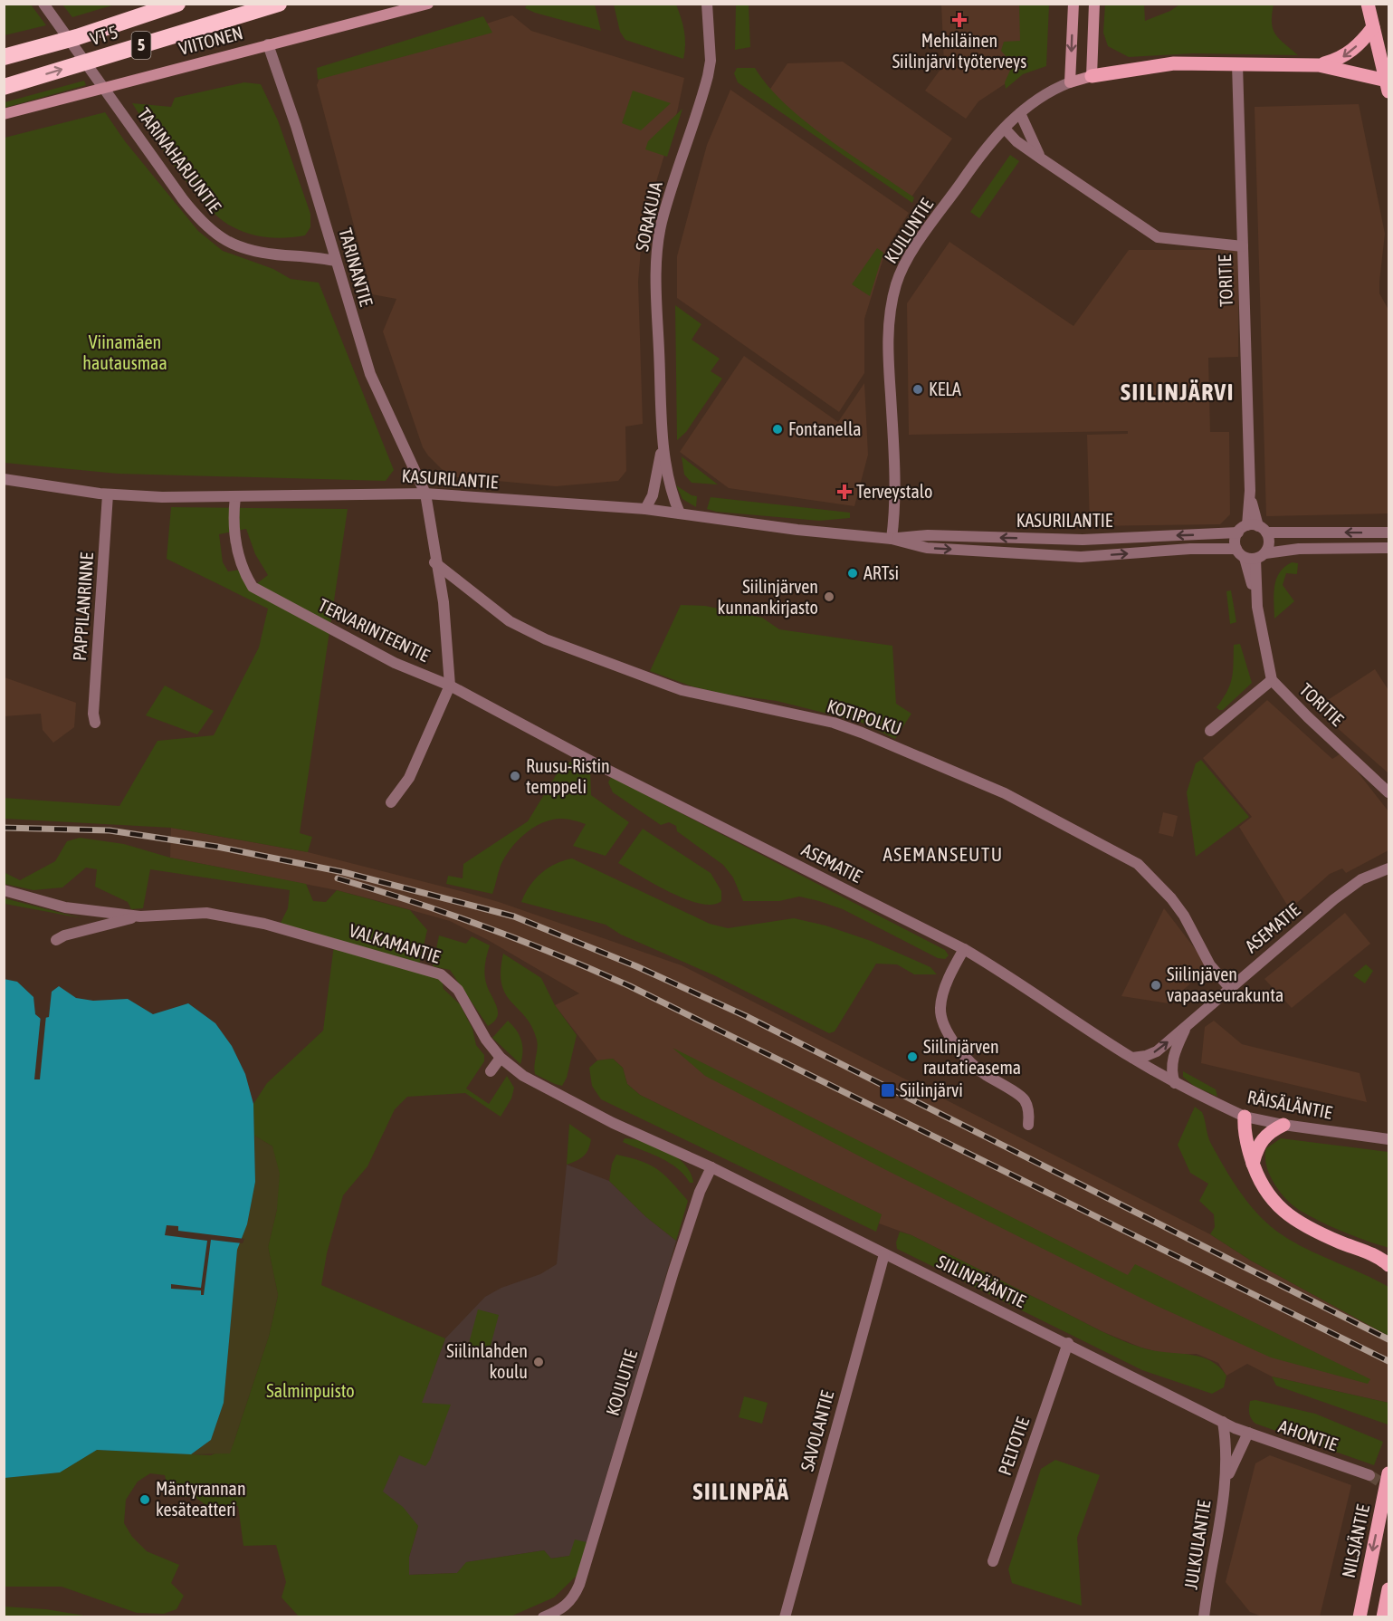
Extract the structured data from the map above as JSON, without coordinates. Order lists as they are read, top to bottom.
{
  "streets": {
    "highway": ["VT 5", "5"],
    "main road": ["VIITONEN", "KUILUNTIE", "NILSIÄNTIE"],
    "street": [
      "TARINAHARJUNTIE",
      "SORAKUJA",
      "TARINANTIE",
      "TORITIE",
      "KASURILANTIE",
      "PAPPILANRINNE",
      "TERVARINTEENTIE",
      "KOTIPOLKU",
      "ASEMATIE",
      "VALKAMANTIE",
      "RÄISÄLÄNTIE",
      "SIILINPÄÄNTIE",
      "KOULUTIE",
      "SAVOLANTIE",
      "AHONTIE",
      "PELTOTIE",
      "JULKULANTIE"
    ]
  },
  "crossings": [
    ["VIITONEN", "TARINANTIE"],
    ["TARINAHARJUNTIE", "TARINANTIE"],
    ["SORAKUJA", "KASURILANTIE"],
    ["KUILUNTIE", "KASURILANTIE"],
    ["TARINANTIE", "KASURILANTIE"],
    ["TARINANTIE", "TERVARINTEENTIE"],
    ["TARINANTIE", "KOTIPOLKU"],
    ["TARINANTIE", "ASEMATIE"],
    ["TORITIE", "KASURILANTIE"],
    ["KASURILANTIE", "PAPPILANRINNE"],
    ["KASURILANTIE", "TERVARINTEENTIE"],
    ["TERVARINTEENTIE", "ASEMATIE"],
    ["KOTIPOLKU", "ASEMATIE"],
    ["ASEMATIE", "RÄISÄLÄNTIE"],
    ["VALKAMANTIE", "SIILINPÄÄNTIE"],
    ["VALKAMANTIE", "KOULUTIE"],
    ["SIILINPÄÄNTIE", "KOULUTIE"],
    ["SIILINPÄÄNTIE", "SAVOLANTIE"],
    ["SIILINPÄÄNTIE", "AHONTIE"],
    ["SIILINPÄÄNTIE", "PELTOTIE"],
    ["SIILINPÄÄNTIE", "JULKULANTIE"],
    ["AHONTIE", "JULKULANTIE"]
  ],
  "one_way": ["NILSIÄNTIE"],
  "districts": ["SIILINJÄRVI", "ASEMANSEUTU", "SIILINPÄÄ"],
  "parks": ["Viinamäen hautausmaa", "Salminpuisto"],
  "places": {
    "health": ["Mehiläinen Siilinjärvi työterveys", "Terveystalo"],
    "other": [
      "KELA",
      "Fontanella",
      "ARTsi",
      "Siilinjärven kunnankirjasto",
      "Ruusu-Ristin temppeli",
      "Siilinjäven vapaaseurakunta",
      "Siilinjärven rautatieasema",
      "Siilinlahden koulu",
      "Mäntyrannan kesäteatteri"
    ],
    "transit": ["Siilinjärvi"]
  }
}
